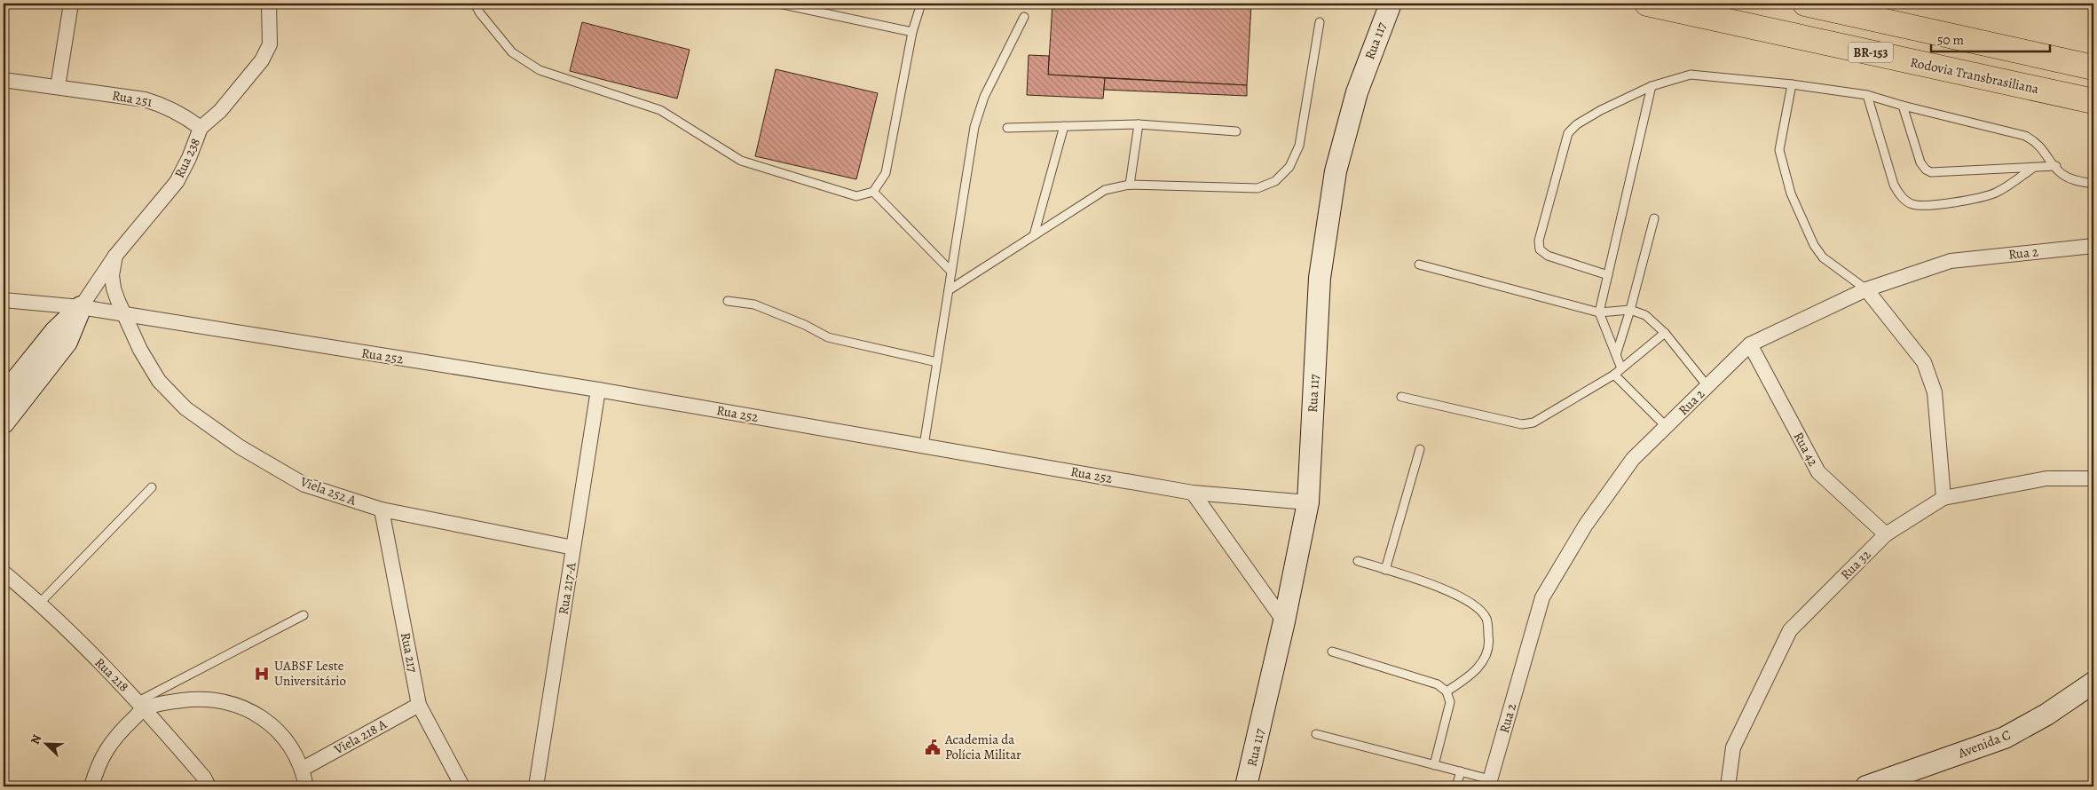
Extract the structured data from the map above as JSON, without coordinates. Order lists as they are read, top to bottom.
{
  "streets": {
    "highway": ["BR-153", "Rodovia Transbrasiliana"],
    "street": [
      "Rua 117",
      "Rua 251",
      "Rua 238",
      "Rua 2",
      "Rua 252",
      "Rua 42",
      "Viela 252 A",
      "Rua 32",
      "Rua 217-A",
      "Rua 217",
      "Rua 218",
      "Viela 218 A",
      "Avenida C"
    ]
  },
  "crossings": [
    ["Rua 117", "Rua 252"],
    ["Rua 251", "Rua 238"],
    ["Rua 238", "Rua 252"],
    ["Rua 2", "Rua 42"],
    ["Rua 252", "Viela 252 A"],
    ["Rua 252", "Rua 217-A"],
    ["Rua 42", "Rua 32"],
    ["Viela 252 A", "Rua 217-A"],
    ["Viela 252 A", "Rua 217"],
    ["Rua 217", "Viela 218 A"]
  ],
  "places": {
    "hospital": ["UABSF Leste Universitário"],
    "public building": ["Academia da Polícia Militar"]
  },
  "scale_bar": "50 m",
  "north": "top left"
}
